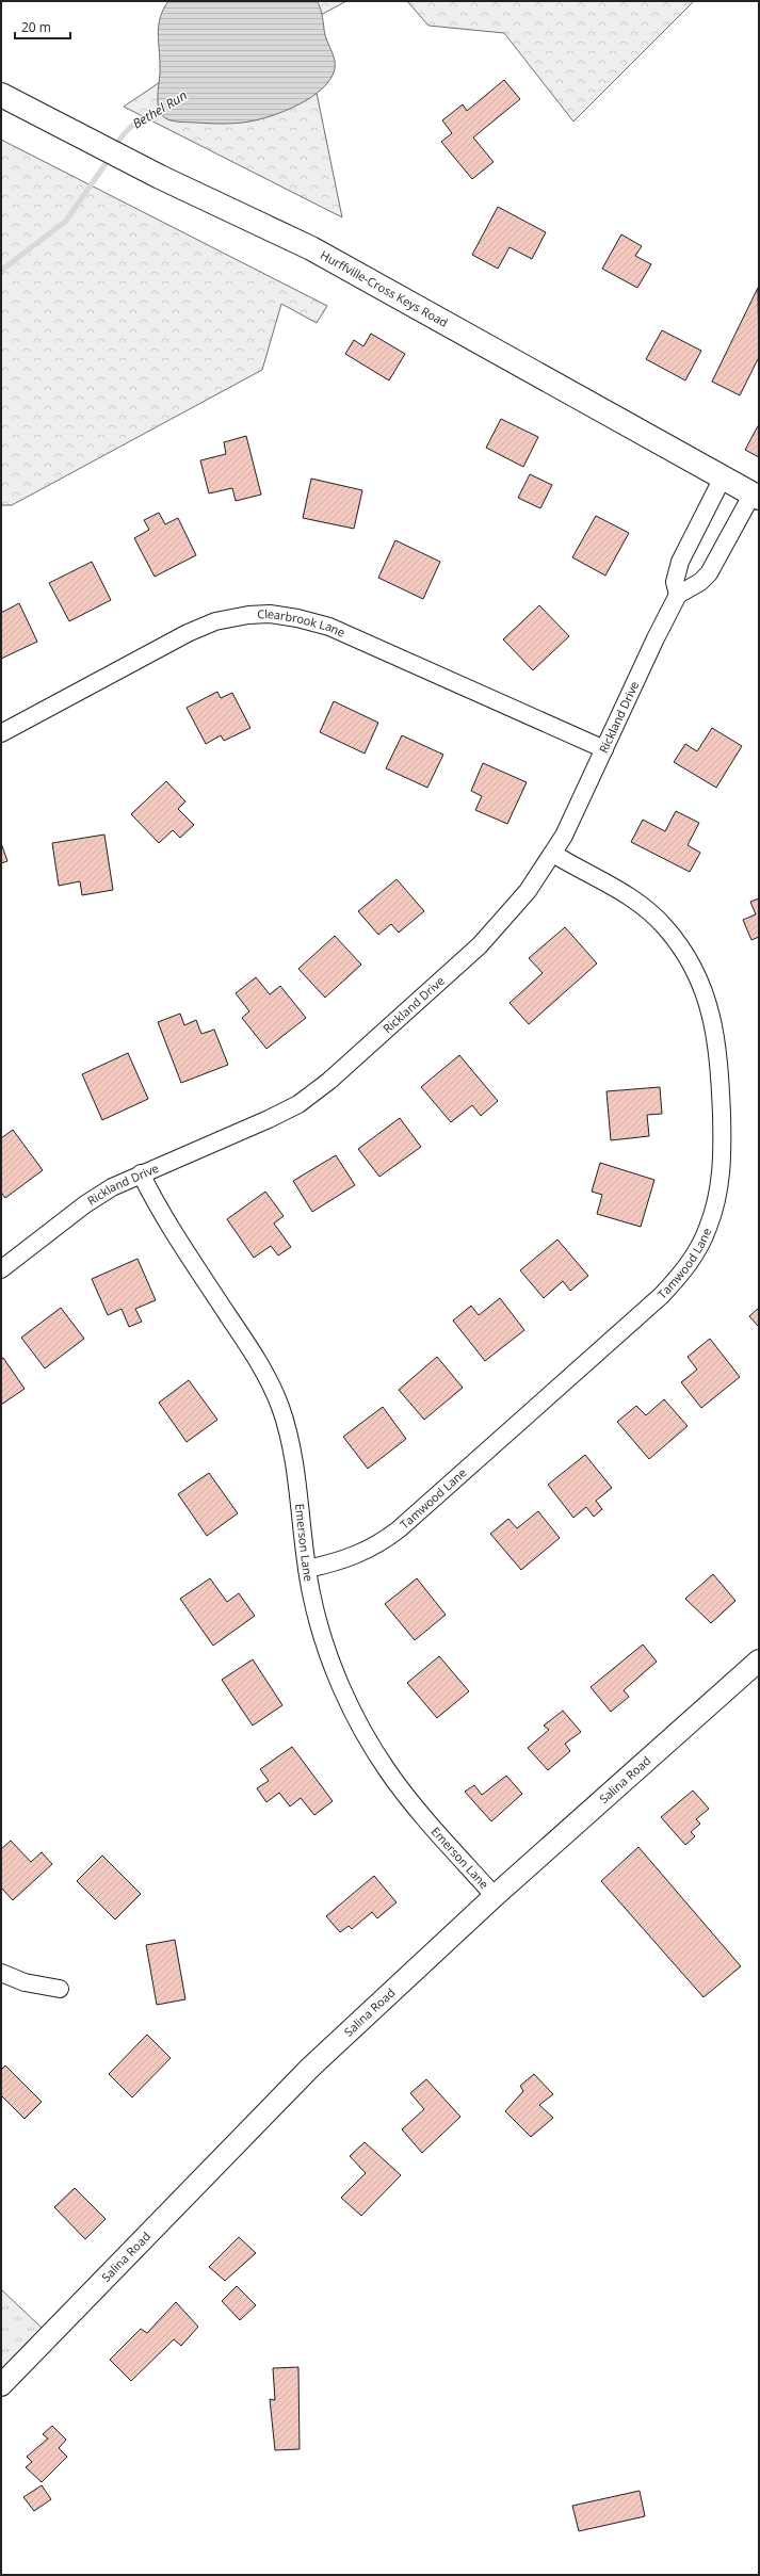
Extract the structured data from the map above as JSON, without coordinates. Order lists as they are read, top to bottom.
{
  "streets": {
    "main road": ["Hurffville-Cross Keys Road"],
    "street": [
      "Clearbrook Lane",
      "Rickland Drive",
      "Tamwood Lane",
      "Emerson Lane",
      "Salina Road"
    ]
  },
  "crossings": [
    ["Clearbrook Lane", "Rickland Drive"],
    ["Rickland Drive", "Tamwood Lane"],
    ["Rickland Drive", "Emerson Lane"],
    ["Tamwood Lane", "Emerson Lane"],
    ["Emerson Lane", "Salina Road"]
  ],
  "water": ["Bethel Run"],
  "scale_bar": "20 m"
}
